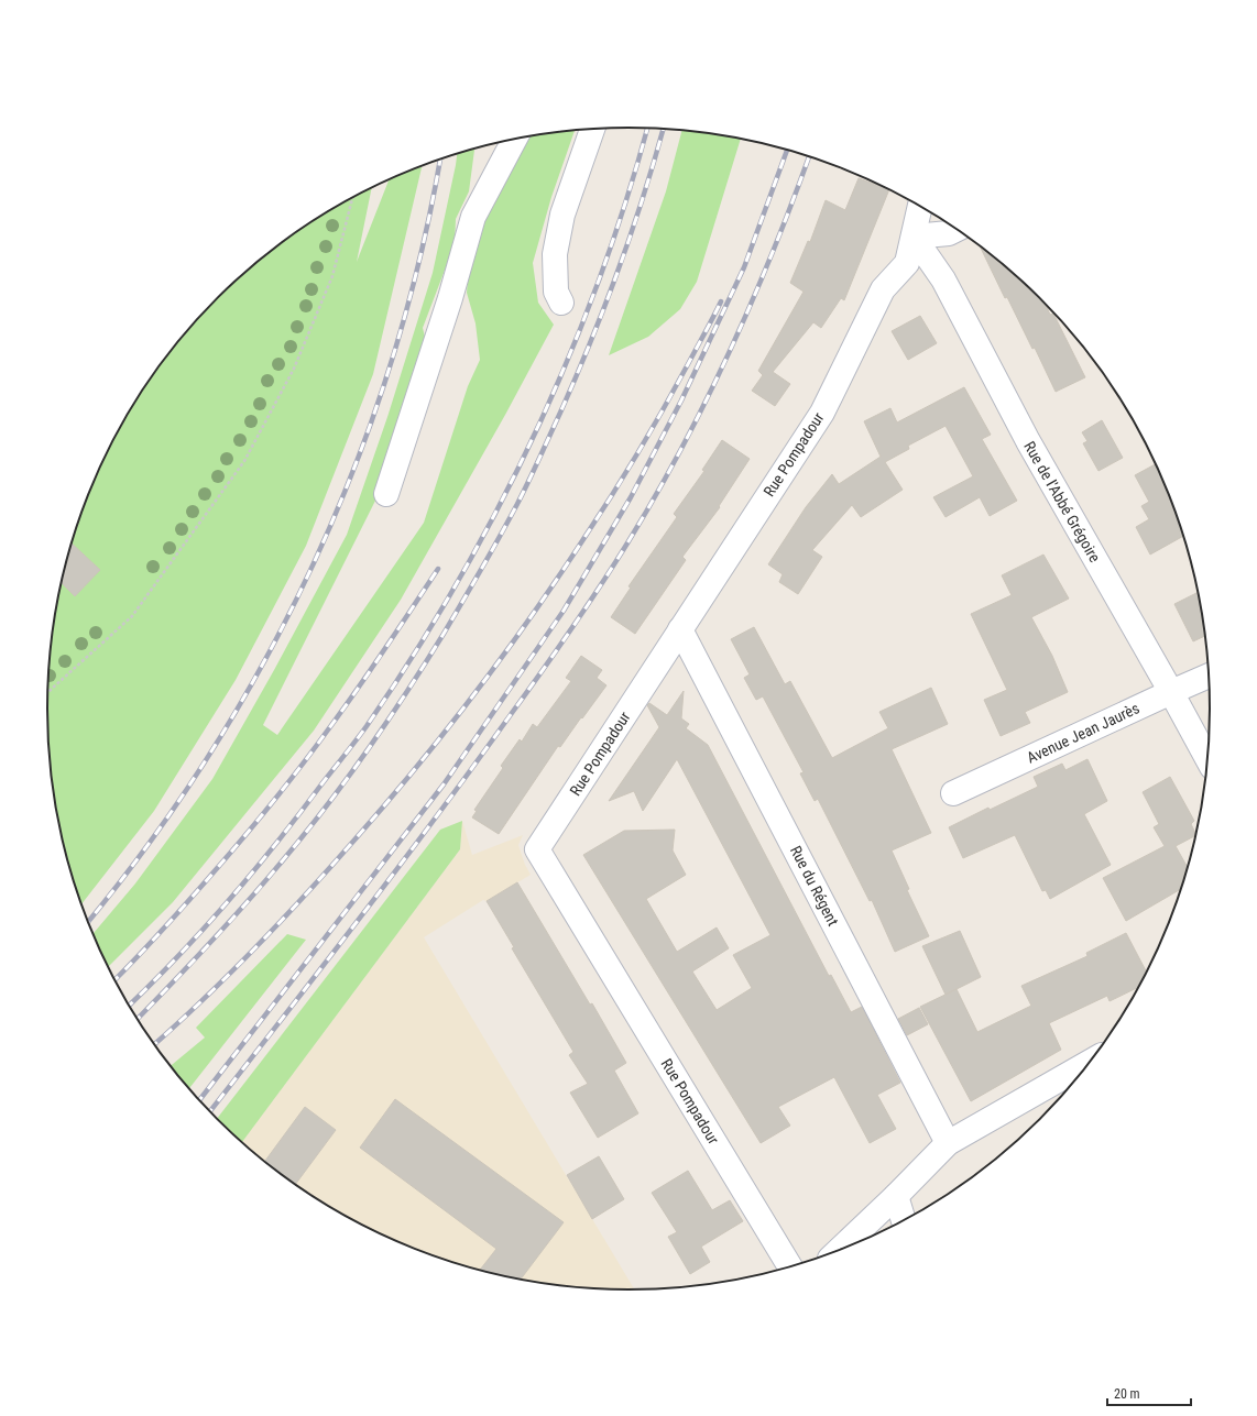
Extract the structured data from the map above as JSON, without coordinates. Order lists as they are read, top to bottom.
{
  "streets": {
    "street": [
      "Rue Pompadour",
      "Rue de l'Abbé Grégoire",
      "Avenue Jean Jaurès",
      "Rue du Régent"
    ]
  },
  "crossings": [
    ["Rue Pompadour", "Rue de l'Abbé Grégoire"],
    ["Rue Pompadour", "Rue du Régent"],
    ["Rue de l'Abbé Grégoire", "Avenue Jean Jaurès"]
  ],
  "scale_bar": "20 m"
}
